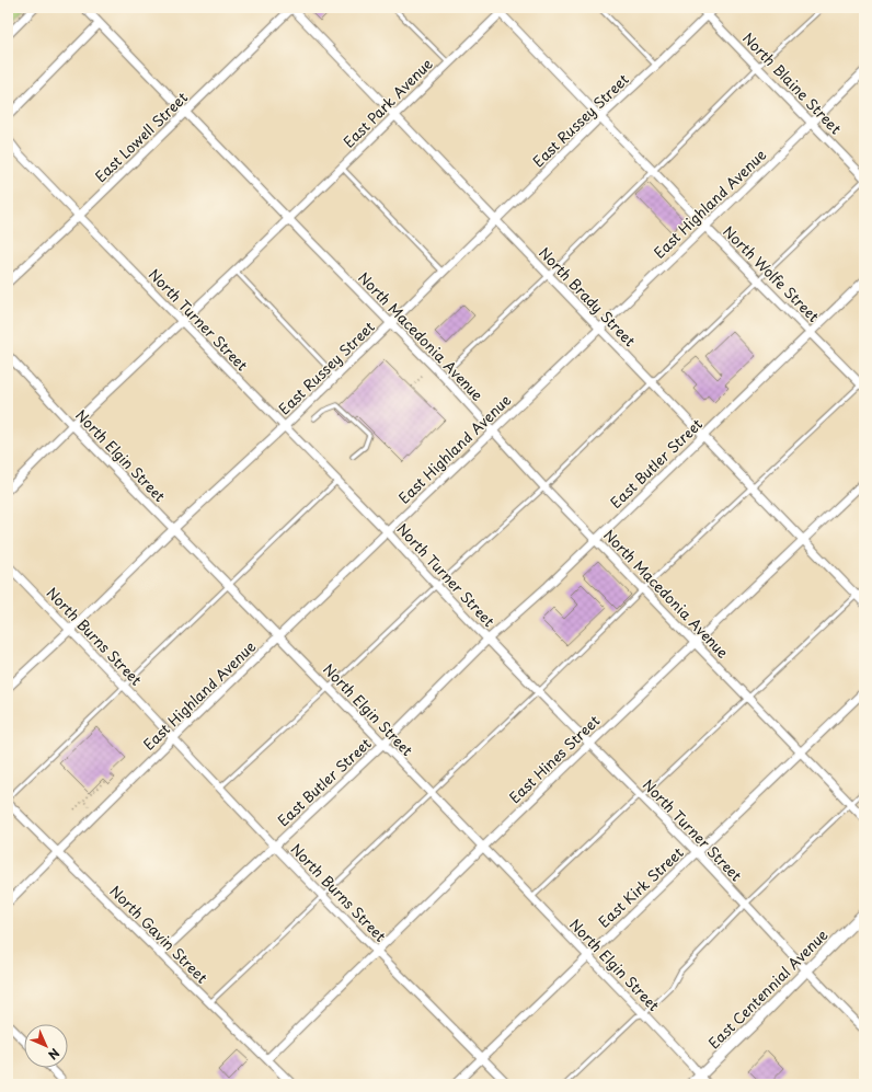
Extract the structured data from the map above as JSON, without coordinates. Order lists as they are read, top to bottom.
{
  "streets": {
    "street": [
      "North Blaine Street",
      "East Park Avenue",
      "East Russey Street",
      "East Lowell Street",
      "East Highland Avenue",
      "North Wolfe Street",
      "North Brady Street",
      "North Turner Street",
      "North Macedonia Avenue",
      "North Elgin Street",
      "East Butler Street",
      "North Burns Street",
      "East Hines Street",
      "East Kirk Street",
      "North Gavin Street",
      "East Centennial Avenue"
    ]
  },
  "crossings": [
    ["North Blaine Street", "East Russey Street"],
    ["North Blaine Street", "East Highland Avenue"],
    ["East Park Avenue", "North Wolfe Street"],
    ["East Park Avenue", "North Brady Street"],
    ["East Park Avenue", "North Turner Street"],
    ["East Park Avenue", "North Macedonia Avenue"],
    ["East Park Avenue", "North Elgin Street"],
    ["East Russey Street", "North Wolfe Street"],
    ["East Russey Street", "North Brady Street"],
    ["East Russey Street", "North Turner Street"],
    ["East Russey Street", "North Macedonia Avenue"],
    ["East Russey Street", "North Elgin Street"],
    ["East Russey Street", "North Burns Street"],
    ["East Lowell Street", "North Brady Street"],
    ["East Lowell Street", "North Turner Street"],
    ["East Lowell Street", "North Macedonia Avenue"],
    ["East Highland Avenue", "North Wolfe Street"],
    ["East Highland Avenue", "North Brady Street"],
    ["East Highland Avenue", "North Turner Street"],
    ["East Highland Avenue", "North Macedonia Avenue"],
    ["East Highland Avenue", "North Elgin Street"],
    ["East Highland Avenue", "North Burns Street"],
    ["East Highland Avenue", "North Gavin Street"],
    ["North Wolfe Street", "East Butler Street"],
    ["North Brady Street", "East Butler Street"],
    ["North Brady Street", "East Hines Street"],
    ["North Turner Street", "East Butler Street"],
    ["North Turner Street", "East Hines Street"],
    ["North Turner Street", "East Kirk Street"],
    ["North Turner Street", "East Centennial Avenue"],
    ["North Macedonia Avenue", "East Butler Street"],
    ["North Macedonia Avenue", "East Hines Street"],
    ["North Macedonia Avenue", "East Kirk Street"],
    ["North Elgin Street", "East Butler Street"],
    ["North Elgin Street", "East Hines Street"],
    ["North Elgin Street", "East Kirk Street"],
    ["North Elgin Street", "East Centennial Avenue"],
    ["East Butler Street", "North Burns Street"],
    ["East Butler Street", "North Gavin Street"],
    ["North Burns Street", "East Hines Street"],
    ["North Burns Street", "East Kirk Street"],
    ["East Hines Street", "North Gavin Street"]
  ],
  "north": "bottom right"
}
